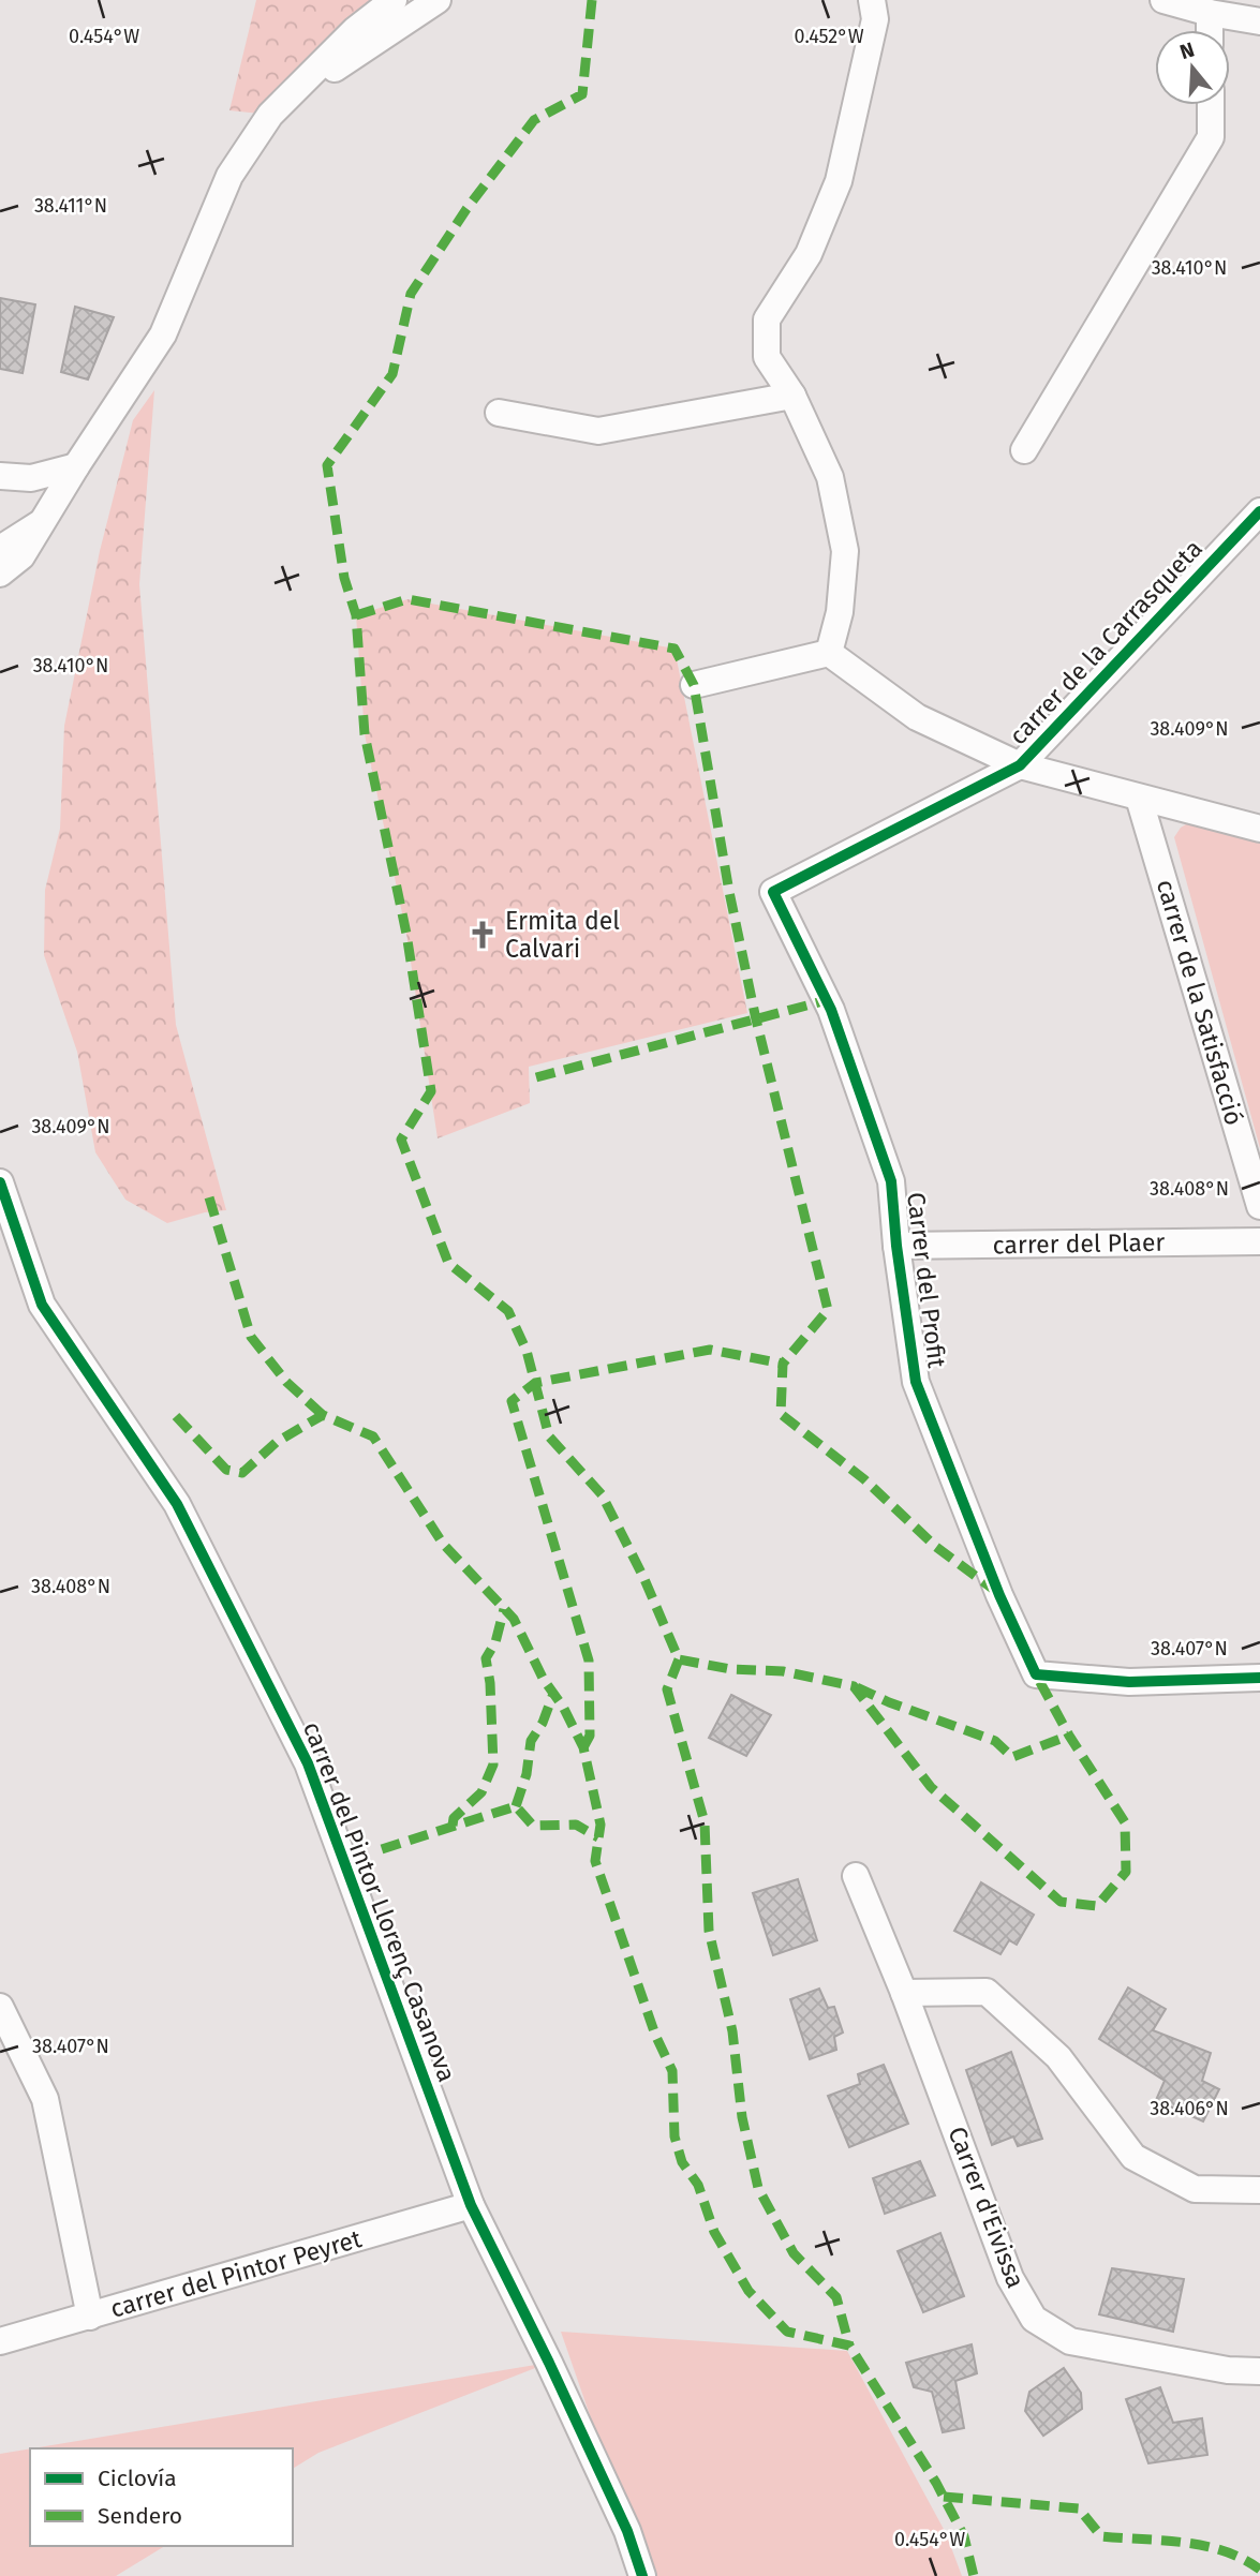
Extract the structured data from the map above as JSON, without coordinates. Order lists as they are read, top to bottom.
{
  "streets": {
    "street": [
      "carrer de la Carrasqueta",
      "carrer de la Satisfacció",
      "carrer del Plaer",
      "Carrer del Profit",
      "carrer del Pintor Llorenç Casanova",
      "Carrer d'Eivissa",
      "carrer del Pintor Peyret"
    ]
  },
  "crossings": [
    ["carrer de la Carrasqueta", "Carrer del Profit"],
    ["carrer del Plaer", "Carrer del Profit"],
    ["carrer del Pintor Llorenç Casanova", "carrer del Pintor Peyret"]
  ],
  "places": {
    "church": ["Ermita del Calvari"]
  },
  "legend": ["Ciclovía", "Sendero"],
  "north": "top",
  "coordinates": [
    "0.454°W",
    "0.452°W",
    "38.411°N",
    "38.410°N",
    "38.409°N",
    "38.408°N",
    "38.407°N",
    "38.406°N"
  ]
}
